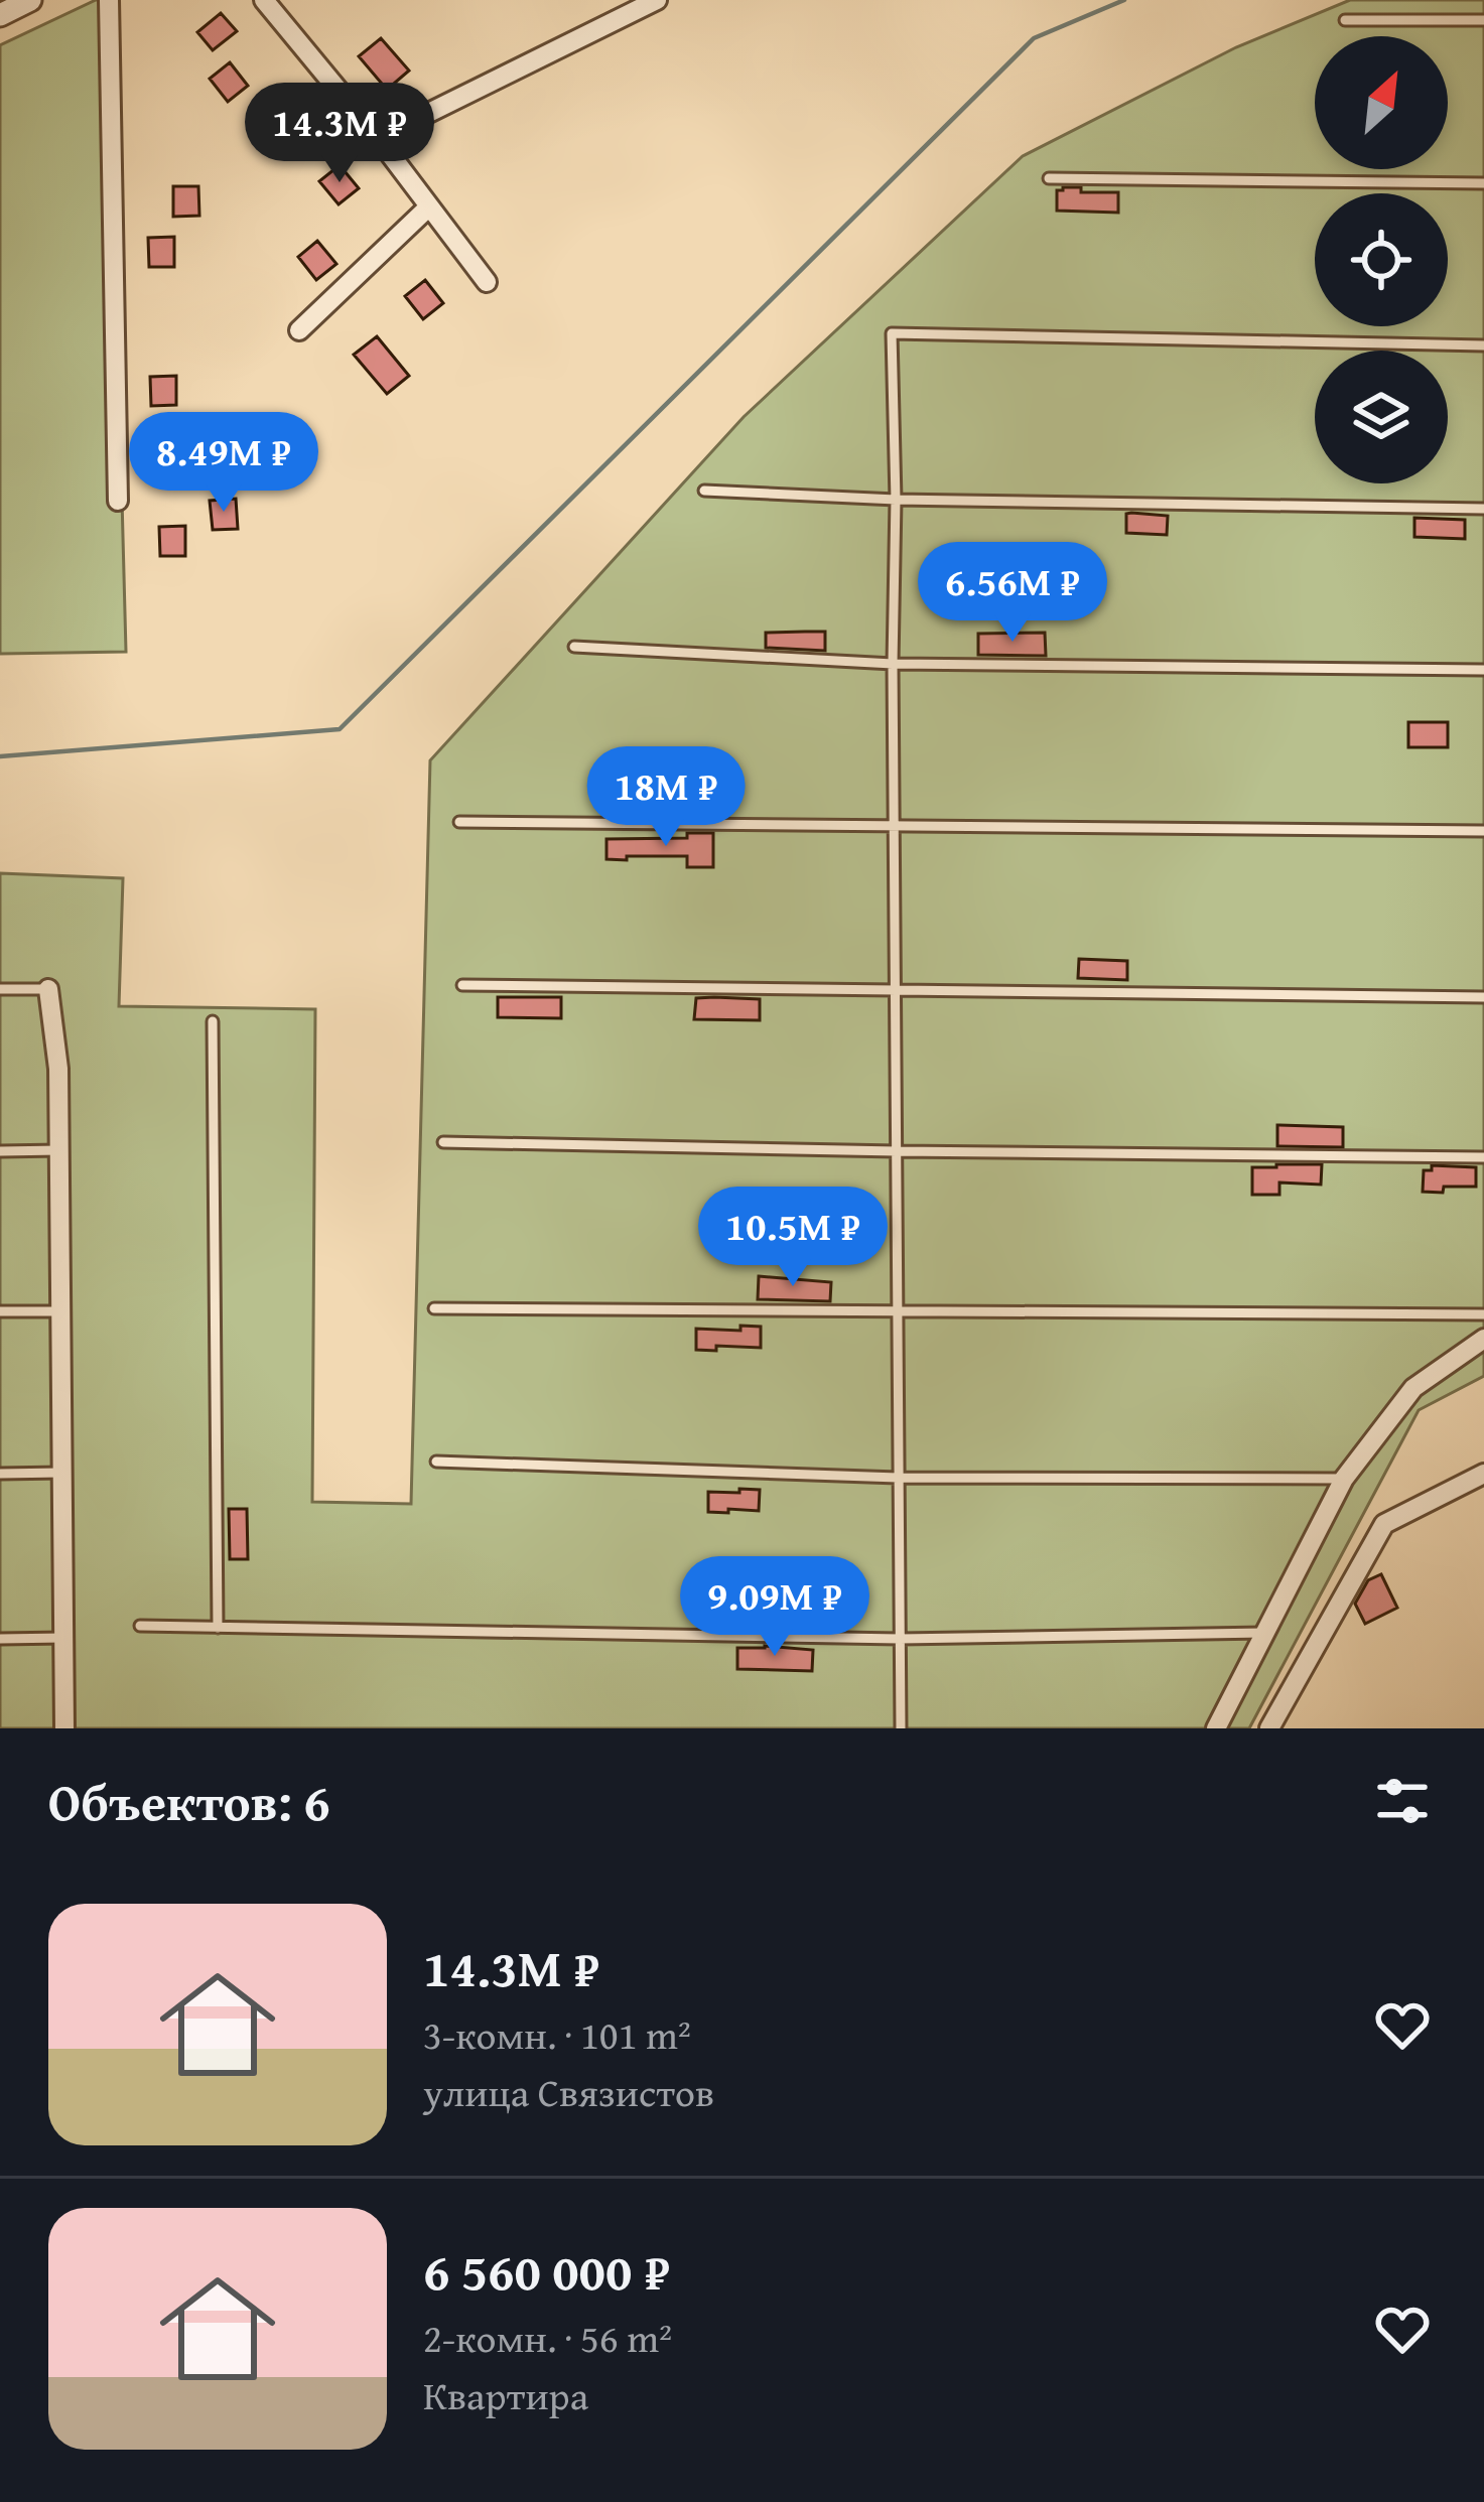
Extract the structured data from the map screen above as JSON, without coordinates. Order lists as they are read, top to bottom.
{
  "north": "top right",
  "page": {
    "price": [
      "14.3M ₽",
      "8.49M ₽",
      "6.56M ₽",
      "18M ₽",
      "10.5M ₽",
      "9.09M ₽"
    ],
    "heading": "Объектов: 6",
    "list": [
      {
        "name": "14.3M ₽",
        "note": "3-комн. · 101 m² · улица Связистов"
      },
      {
        "name": "6 560 000 ₽",
        "note": "2-комн. · 56 m² · Квартира"
      }
    ]
  }
}
